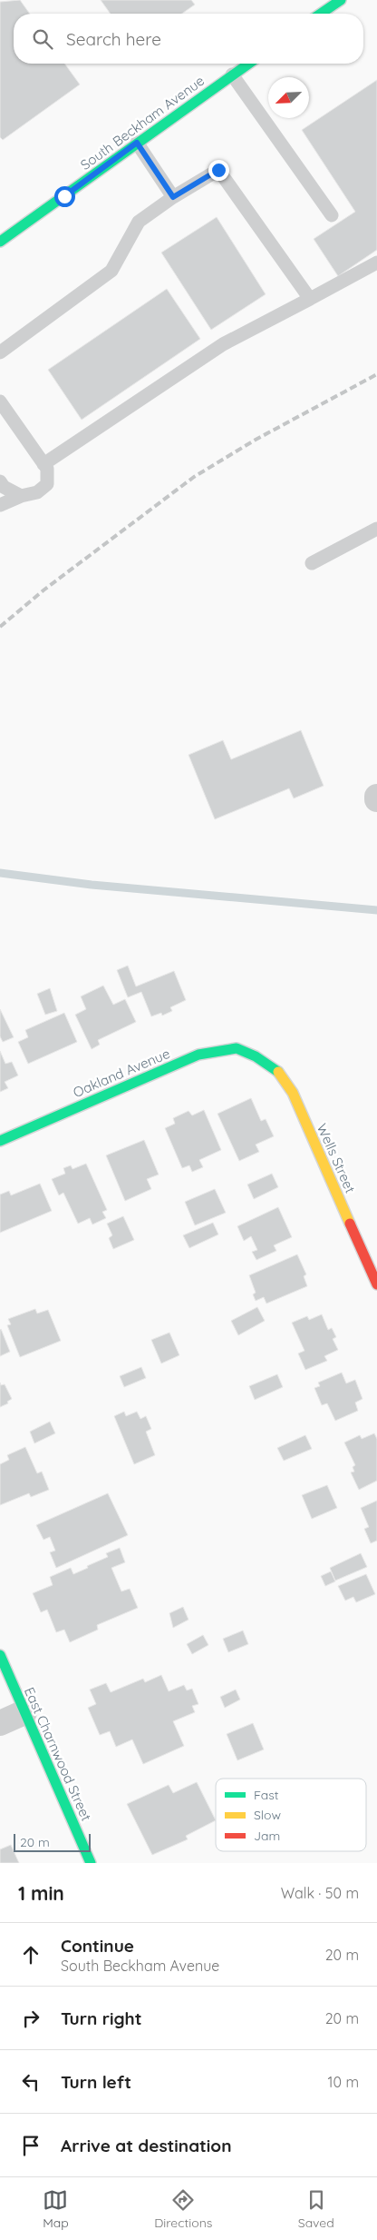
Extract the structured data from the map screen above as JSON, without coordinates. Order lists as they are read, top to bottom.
{
  "streets": {
    "street": [
      "South Beckham Avenue",
      "Oakland Avenue",
      "Wells Street",
      "East Charnwood Street"
    ]
  },
  "crossings": [
    ["Oakland Avenue", "Wells Street"]
  ],
  "legend": ["Fast", "Slow", "Jam"],
  "scale_bar": "20 m",
  "north": "bottom left",
  "page": {
    "search": "Search here",
    "scale": "20 m",
    "heading": ["1 min", "Walk · 50 m"],
    "list": [
      ["Continue", "South Beckham Avenue", "20 m"],
      ["Turn right", "20 m"],
      ["Turn left", "10 m"],
      "Arrive at destination"
    ],
    "nav": ["Map", "Directions", "Saved"]
  }
}
